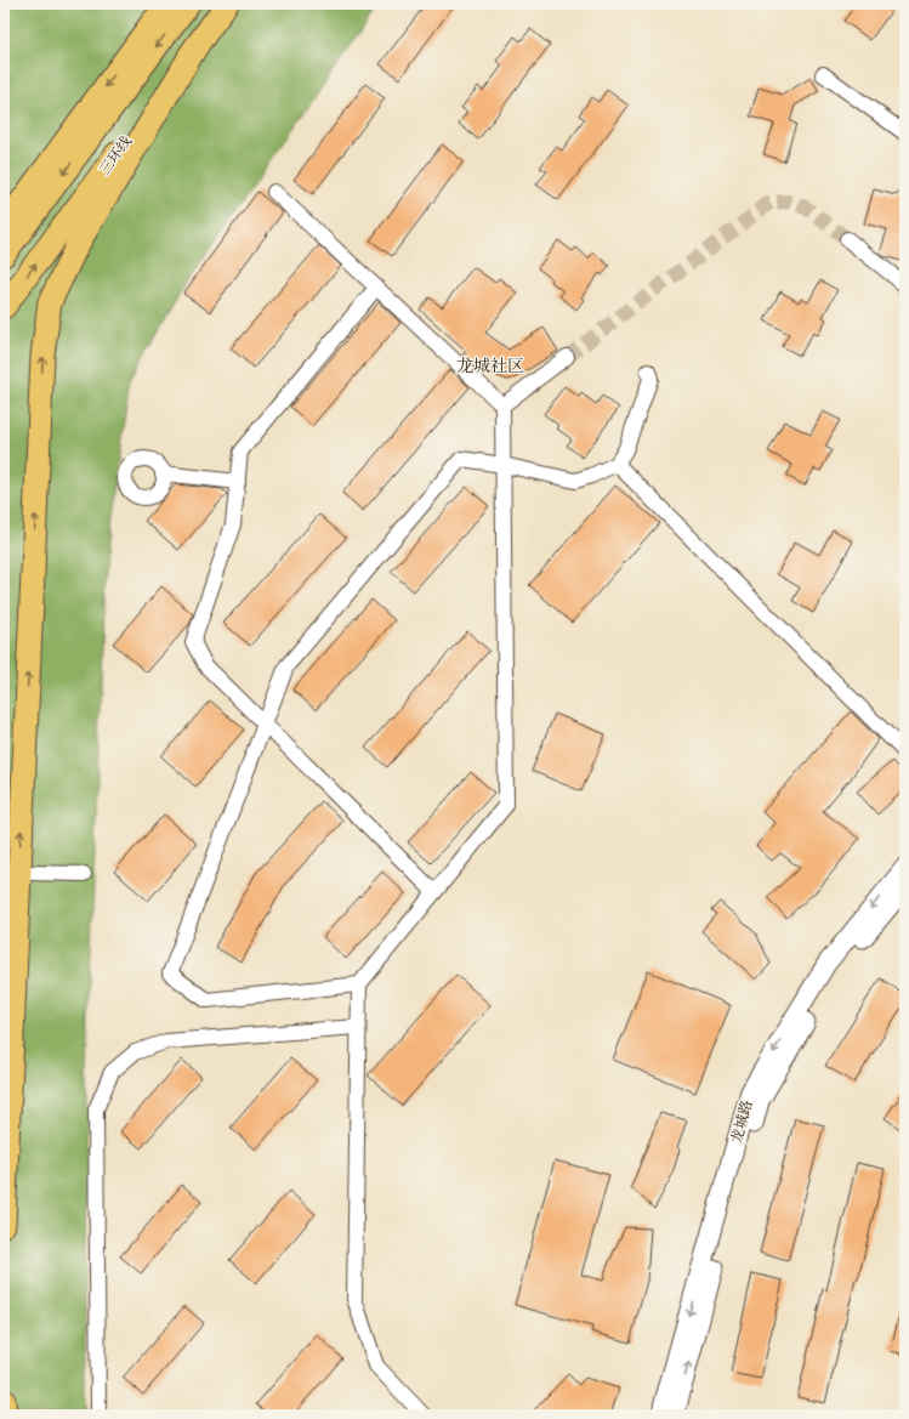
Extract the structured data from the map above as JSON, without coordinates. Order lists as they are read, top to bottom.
{
  "streets": {
    "highway": ["三环线"],
    "street": ["龙城路"]
  },
  "districts": ["龙城社区"]
}
